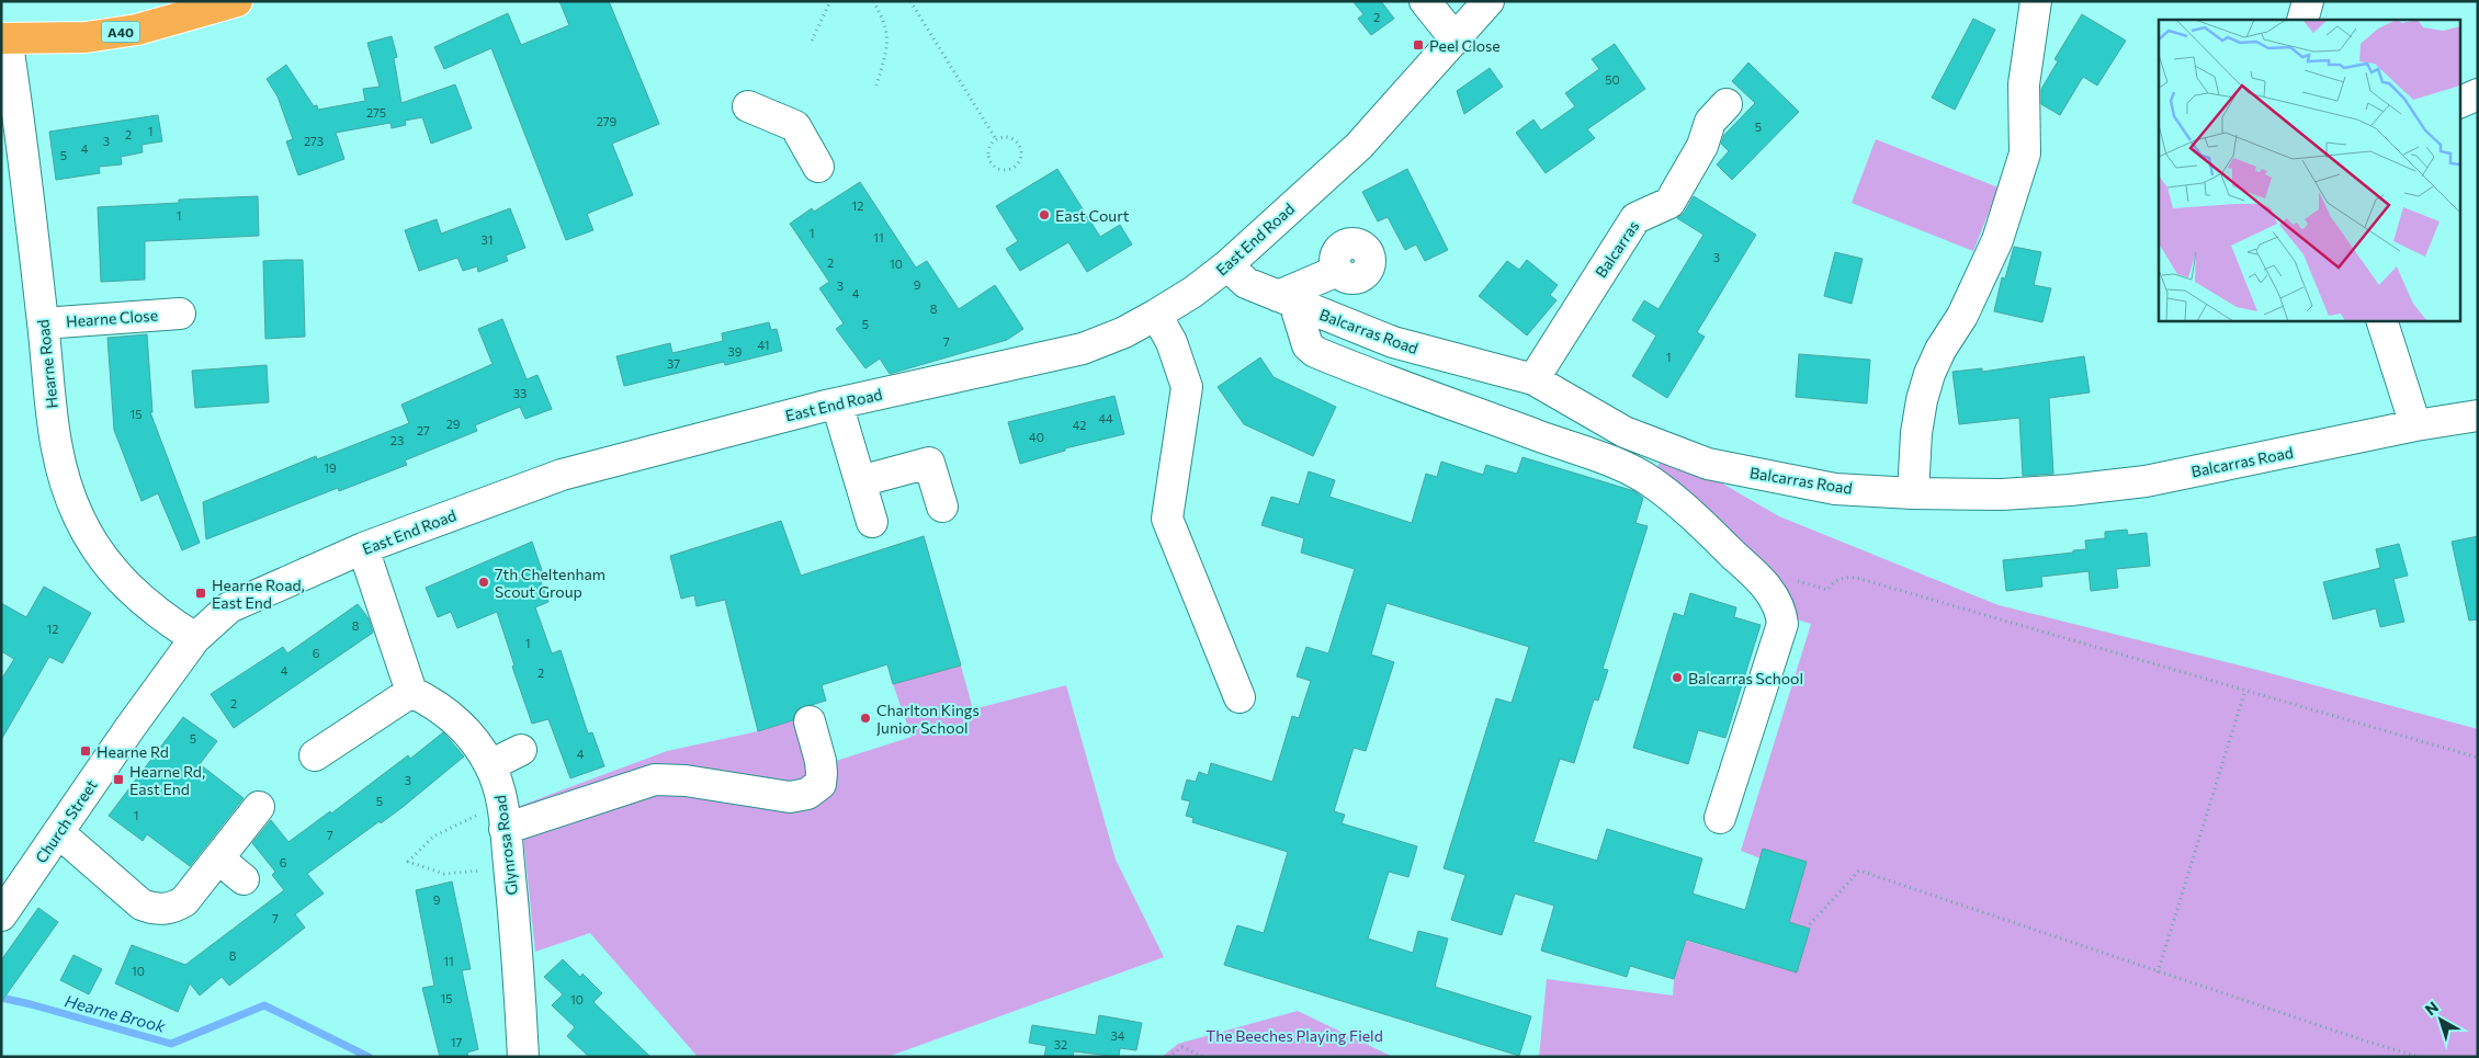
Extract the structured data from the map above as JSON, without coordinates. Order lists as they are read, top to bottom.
{
  "streets": {
    "highway": ["A40"],
    "street": [
      "East End Road",
      "Balcarras",
      "Hearne Close",
      "Balcarras Road",
      "Hearne Road",
      "Church Street",
      "Glynrosa Road"
    ]
  },
  "crossings": [
    ["A40", "Hearne Road"],
    ["East End Road", "Balcarras Road"],
    ["East End Road", "Hearne Road"],
    ["East End Road", "Church Street"],
    ["Balcarras", "Balcarras Road"],
    ["Hearne Close", "Hearne Road"]
  ],
  "water": ["Hearne Brook"],
  "parks": ["The Beeches Playing Field"],
  "places": {
    "transit": [
      "Peel Close",
      "Hearne Road, East End",
      "Hearne Rd",
      "Hearne Rd, East End"
    ],
    "other": [
      "East Court",
      "7th Cheltenham Scout Group",
      "Balcarras School",
      "Charlton Kings Junior School"
    ]
  },
  "house_numbers": [
    "2",
    "50",
    "275",
    "279",
    "5",
    "1",
    "2",
    "3",
    "273",
    "4",
    "5",
    "12",
    "1",
    "1",
    "11",
    "31",
    "3",
    "2",
    "10",
    "9",
    "3",
    "4",
    "8",
    "5",
    "7",
    "41",
    "39",
    "1",
    "37",
    "33",
    "15",
    "44",
    "29",
    "42",
    "27",
    "40",
    "23",
    "19",
    "8",
    "12",
    "1",
    "6",
    "4",
    "2",
    "2",
    "5",
    "4",
    "3",
    "5",
    "1",
    "7",
    "6",
    "9",
    "7",
    "8",
    "11",
    "10",
    "15",
    "10",
    "34",
    "17",
    "32"
  ],
  "north": "top left"
}
